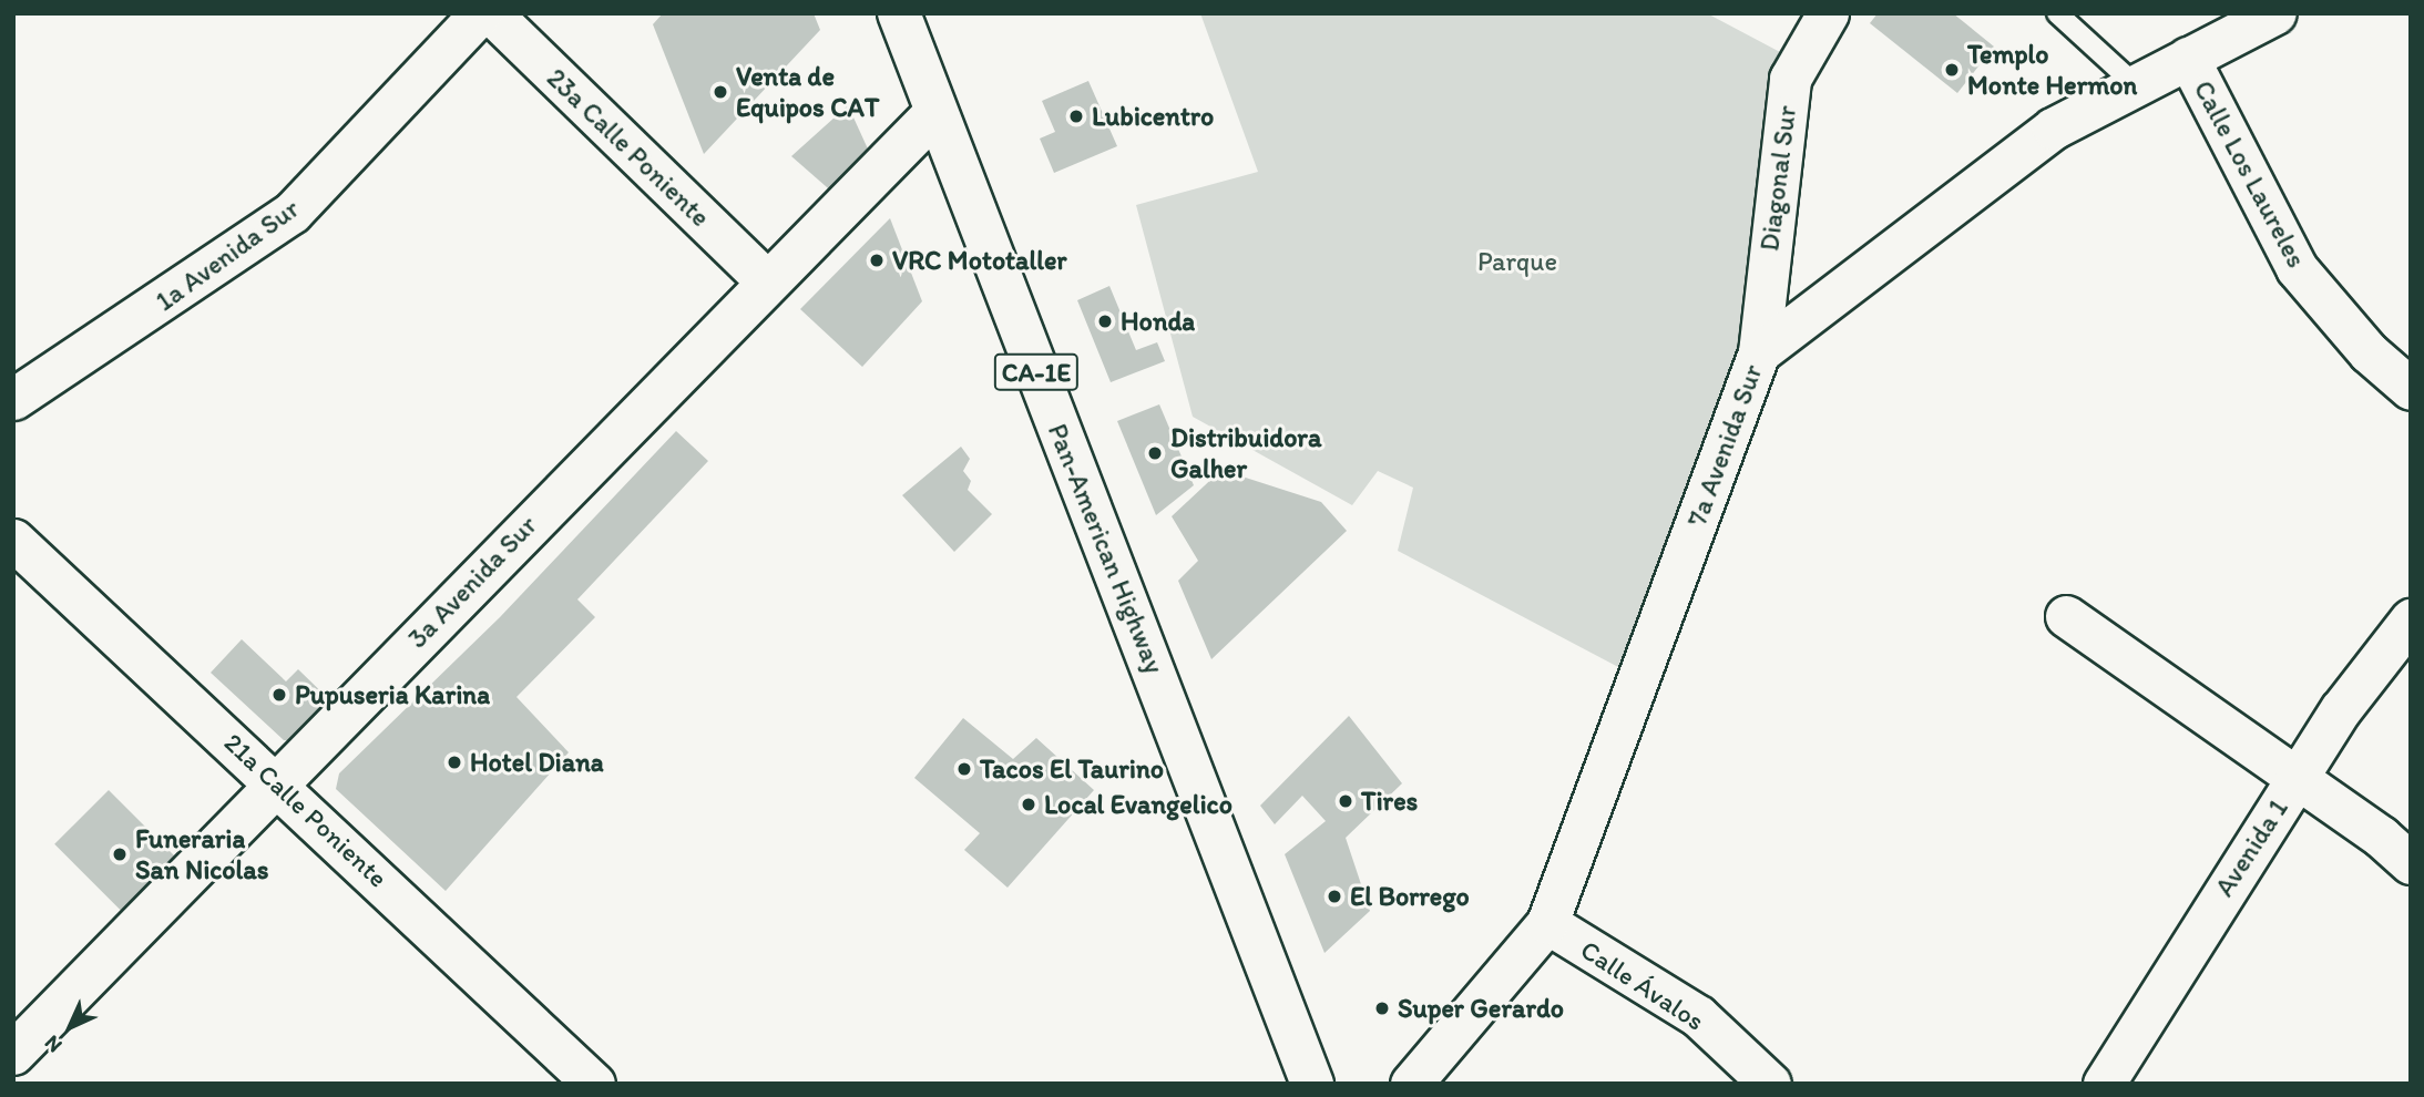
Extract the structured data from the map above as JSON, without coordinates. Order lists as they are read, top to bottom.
{
  "streets": {
    "main road": ["CA-1E", "Pan-American Highway", "3a Avenida Sur"],
    "street": [
      "23a Calle Poniente",
      "Calle Los Laureles",
      "Diagonal Sur",
      "1a Avenida Sur",
      "7a Avenida Sur",
      "21a Calle Poniente",
      "Avenida 1",
      "Calle Ávalos"
    ]
  },
  "crossings": [
    ["23a Calle Poniente", "3a Avenida Sur"],
    ["Calle Los Laureles", "7a Avenida Sur"],
    ["Diagonal Sur", "7a Avenida Sur"],
    ["7a Avenida Sur", "Calle Ávalos"],
    ["Pan-American Highway", "3a Avenida Sur"],
    ["3a Avenida Sur", "21a Calle Poniente"]
  ],
  "parks": ["Parque"],
  "places": [
    "Templo Monte Hermon",
    "Venta de Equipos CAT",
    "Lubicentro",
    "VRC Mototaller",
    "Honda",
    "Distribuidora Galher",
    "Pupuseria Karina",
    "Hotel Diana",
    "Tacos El Taurino",
    "Tires",
    "Local Evangelico",
    "Funeraria San Nicolas",
    "El Borrego",
    "Super Gerardo"
  ],
  "north": "bottom left"
}
